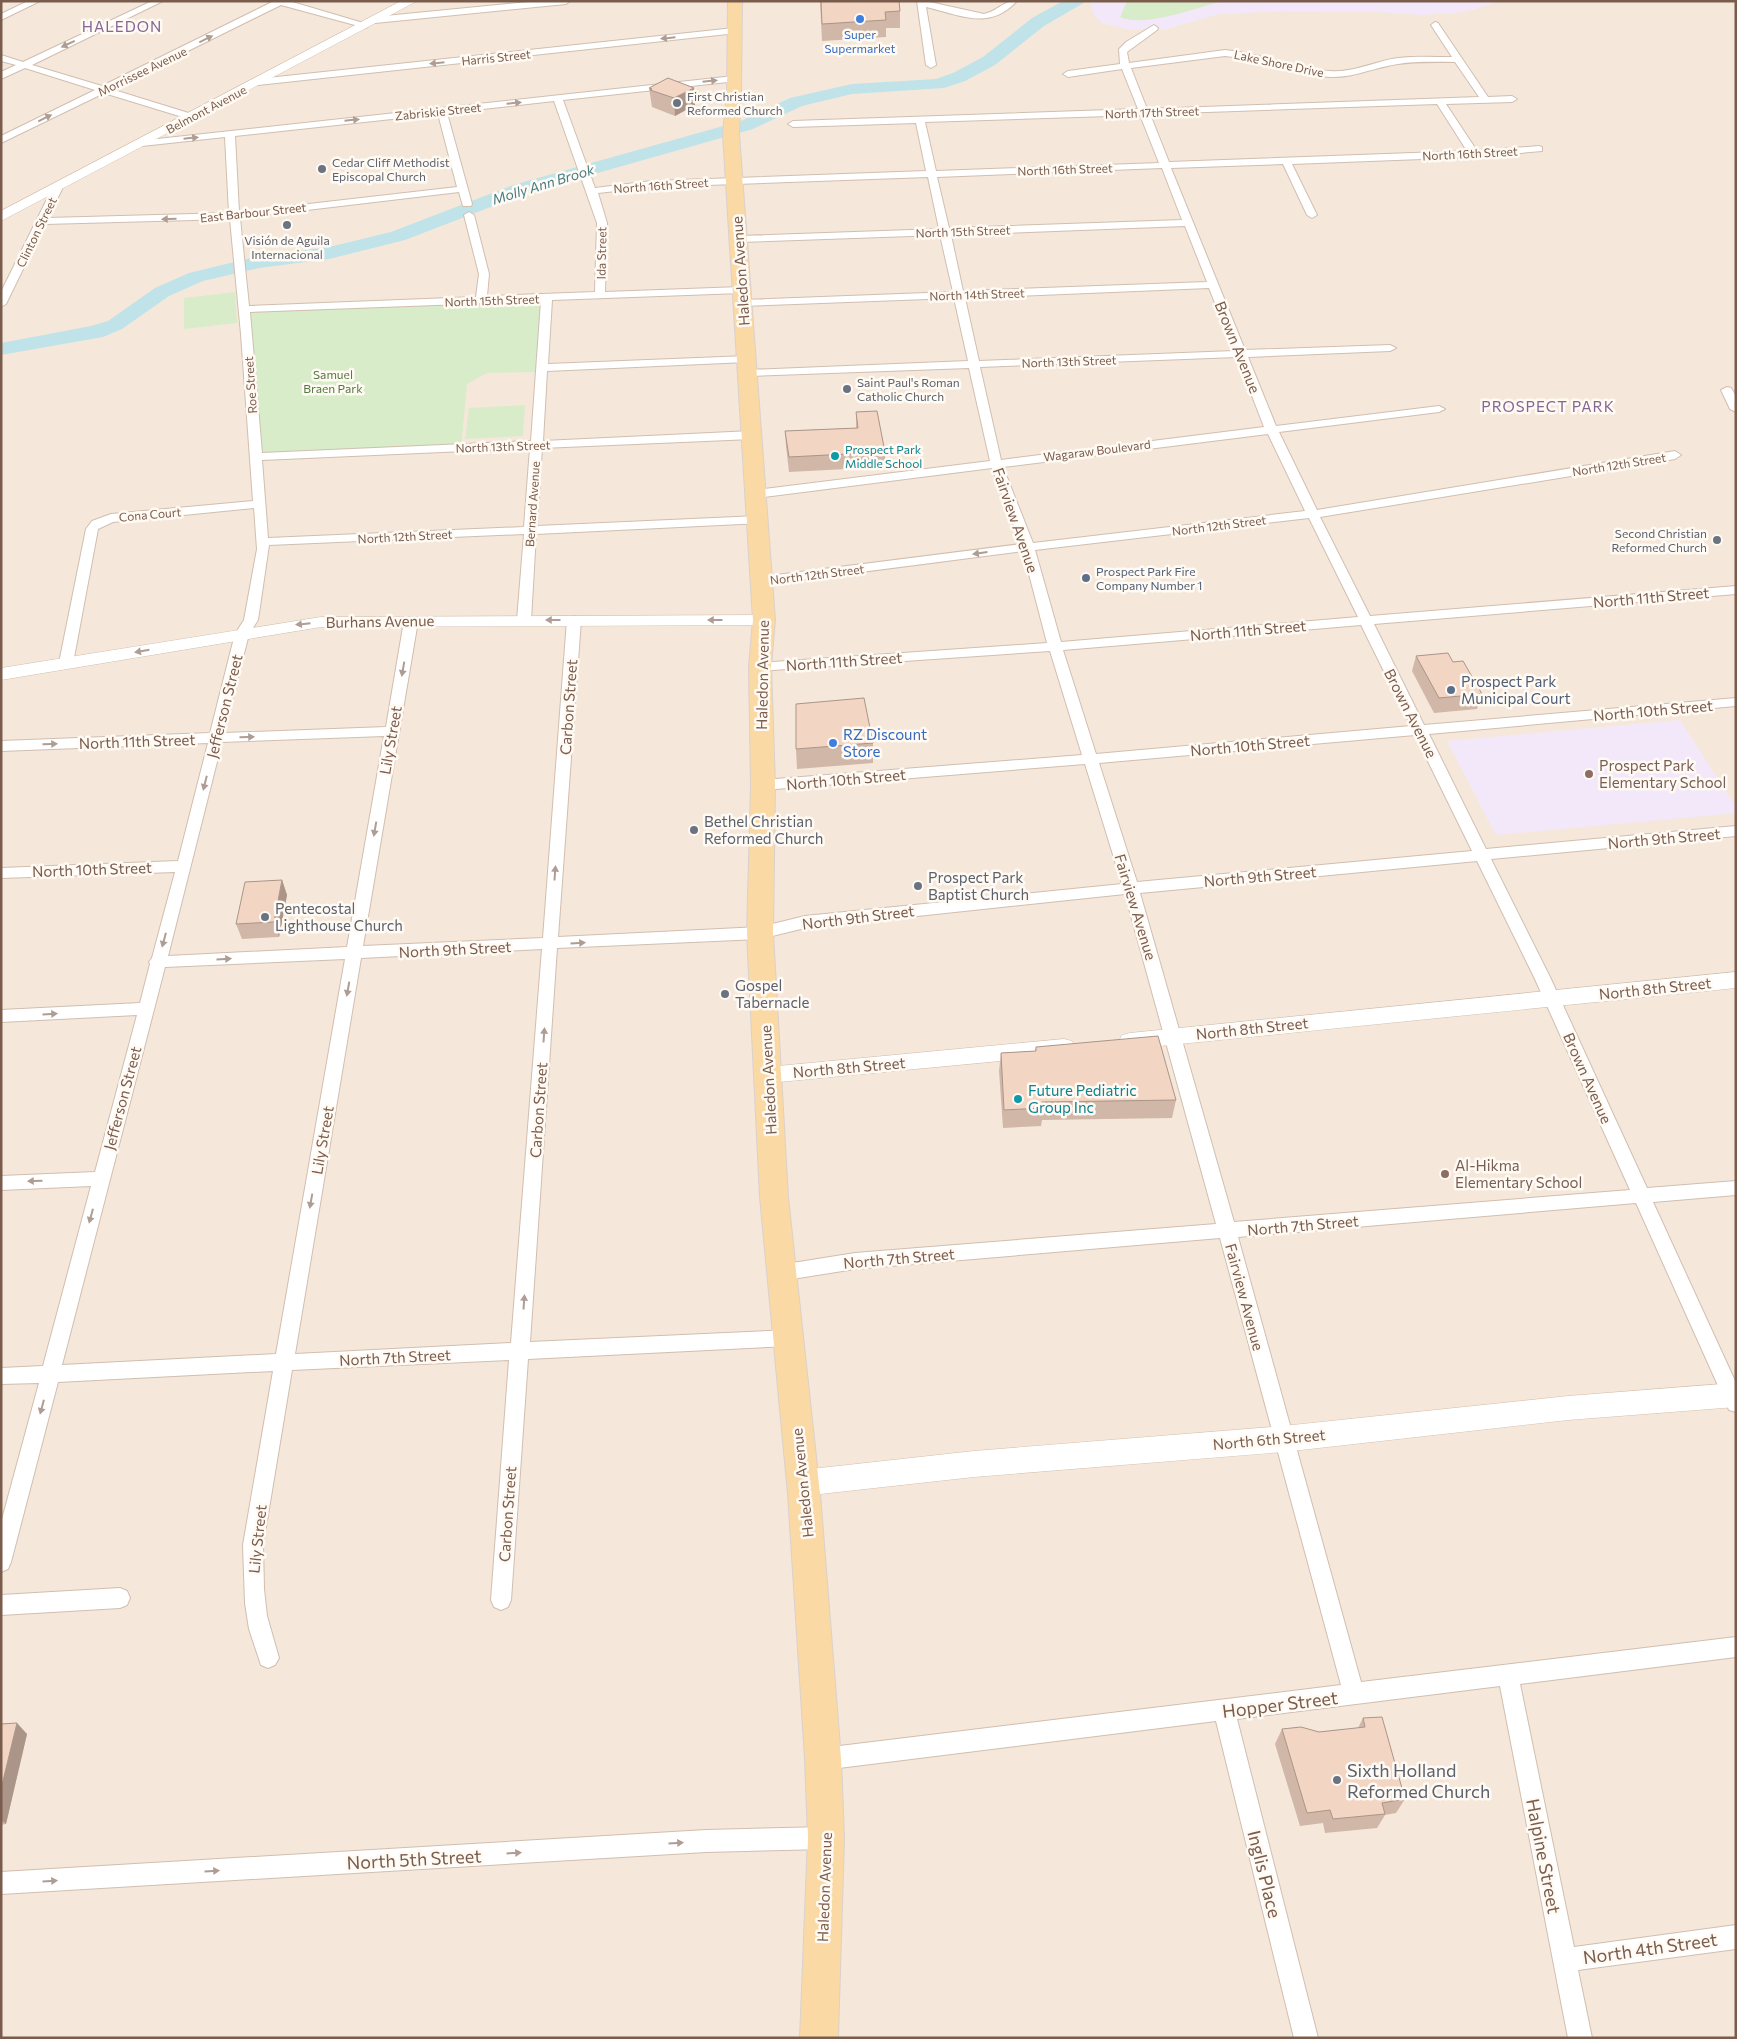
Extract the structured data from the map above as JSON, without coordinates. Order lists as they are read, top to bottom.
{
  "streets": {
    "main road": ["Belmont Avenue", "Haledon Avenue", "North 6th Street"],
    "street": [
      "Harris Street",
      "Lake Shore Drive",
      "Morrissee Avenue",
      "Zabriskie Street",
      "North 17th Street",
      "North 16th Street",
      "East Barbour Street",
      "North 15th Street",
      "Clinton Street",
      "Ida Street",
      "North 14th Street",
      "Brown Avenue",
      "North 13th Street",
      "Roe Street",
      "Wagaraw Boulevard",
      "North 12th Street",
      "Bernard Avenue",
      "Cona Court",
      "Fairview Avenue",
      "North 11th Street",
      "Burhans Avenue",
      "Jefferson Street",
      "Carbon Street",
      "North 10th Street",
      "Lily Street",
      "North 9th Street",
      "North 8th Street",
      "North 7th Street",
      "Hopper Street",
      "Halpine Street",
      "North 5th Street",
      "Inglis Place",
      "North 4th Street"
    ]
  },
  "crossings": [
    ["Harris Street", "Belmont Avenue"],
    ["Harris Street", "Haledon Avenue"],
    ["Lake Shore Drive", "Brown Avenue"],
    ["Belmont Avenue", "Zabriskie Street"],
    ["Belmont Avenue", "Clinton Street"],
    ["Zabriskie Street", "Ida Street"],
    ["Zabriskie Street", "Haledon Avenue"],
    ["Zabriskie Street", "Roe Street"],
    ["North 17th Street", "Brown Avenue"],
    ["North 17th Street", "Fairview Avenue"],
    ["North 16th Street", "Ida Street"],
    ["North 16th Street", "Haledon Avenue"],
    ["North 16th Street", "Brown Avenue"],
    ["North 16th Street", "Fairview Avenue"],
    ["East Barbour Street", "Clinton Street"],
    ["East Barbour Street", "Roe Street"],
    ["North 15th Street", "Ida Street"],
    ["North 15th Street", "Haledon Avenue"],
    ["North 15th Street", "North 14th Street"],
    ["North 15th Street", "Brown Avenue"],
    ["North 15th Street", "Roe Street"],
    ["North 15th Street", "Bernard Avenue"],
    ["North 15th Street", "Fairview Avenue"],
    ["Haledon Avenue", "North 14th Street"],
    ["Haledon Avenue", "North 13th Street"],
    ["Haledon Avenue", "Wagaraw Boulevard"],
    ["Haledon Avenue", "North 12th Street"],
    ["Haledon Avenue", "North 11th Street"],
    ["Haledon Avenue", "Burhans Avenue"],
    ["Haledon Avenue", "North 10th Street"],
    ["Haledon Avenue", "North 9th Street"],
    ["Haledon Avenue", "North 8th Street"],
    ["Haledon Avenue", "North 7th Street"],
    ["Haledon Avenue", "North 6th Street"],
    ["Haledon Avenue", "Hopper Street"],
    ["Haledon Avenue", "North 5th Street"],
    ["North 14th Street", "Brown Avenue"],
    ["North 14th Street", "Fairview Avenue"],
    ["Brown Avenue", "North 13th Street"],
    ["Brown Avenue", "Wagaraw Boulevard"],
    ["Brown Avenue", "North 12th Street"],
    ["Brown Avenue", "North 11th Street"],
    ["Brown Avenue", "North 10th Street"],
    ["Brown Avenue", "North 9th Street"],
    ["Brown Avenue", "North 8th Street"],
    ["Brown Avenue", "North 7th Street"],
    ["Brown Avenue", "North 6th Street"],
    ["North 13th Street", "Roe Street"],
    ["North 13th Street", "Bernard Avenue"],
    ["North 13th Street", "Fairview Avenue"],
    ["Roe Street", "North 12th Street"],
    ["Roe Street", "Cona Court"],
    ["Roe Street", "Burhans Avenue"],
    ["Roe Street", "Jefferson Street"],
    ["Wagaraw Boulevard", "Fairview Avenue"],
    ["North 12th Street", "Bernard Avenue"],
    ["North 12th Street", "Fairview Avenue"],
    ["Bernard Avenue", "Burhans Avenue"],
    ["Cona Court", "Burhans Avenue"],
    ["Fairview Avenue", "North 11th Street"],
    ["Fairview Avenue", "North 10th Street"],
    ["Fairview Avenue", "North 9th Street"],
    ["Fairview Avenue", "North 8th Street"],
    ["Fairview Avenue", "North 7th Street"],
    ["Fairview Avenue", "North 6th Street"],
    ["Fairview Avenue", "Hopper Street"],
    ["North 11th Street", "Jefferson Street"],
    ["North 11th Street", "Lily Street"],
    ["Burhans Avenue", "Jefferson Street"],
    ["Burhans Avenue", "Carbon Street"],
    ["Burhans Avenue", "Lily Street"],
    ["Jefferson Street", "North 10th Street"],
    ["Jefferson Street", "North 9th Street"],
    ["Jefferson Street", "North 7th Street"],
    ["Carbon Street", "North 9th Street"],
    ["Carbon Street", "North 7th Street"],
    ["Lily Street", "North 9th Street"],
    ["Lily Street", "North 7th Street"],
    ["Hopper Street", "Halpine Street"],
    ["Hopper Street", "Inglis Place"],
    ["Halpine Street", "North 4th Street"]
  ],
  "one_way": [
    "Burhans Avenue",
    "Jefferson Street",
    "Carbon Street",
    "Lily Street",
    "North 5th Street"
  ],
  "districts": ["HALEDON", "PROSPECT PARK"],
  "water": ["Molly Ann Brook"],
  "parks": ["Samuel Braen Park"],
  "places": [
    "Super Supermarket",
    "First Christian Reformed Church",
    "Cedar Cliff Methodist Episcopal Church",
    "Visión de Aguila Internacional",
    "Saint Paul's Roman Catholic Church",
    "Prospect Park Middle School",
    "Second Christian Reformed Church",
    "Prospect Park Fire Company Number 1",
    "Prospect Park Municipal Court",
    "RZ Discount Store",
    "Prospect Park Elementary School",
    "Bethel Christian Reformed Church",
    "Prospect Park Baptist Church",
    "Pentecostal Lighthouse Church",
    "Gospel Tabernacle",
    "Future Pediatric Group Inc",
    "Al-Hikma Elementary School",
    "Sixth Holland Reformed Church"
  ]
}
